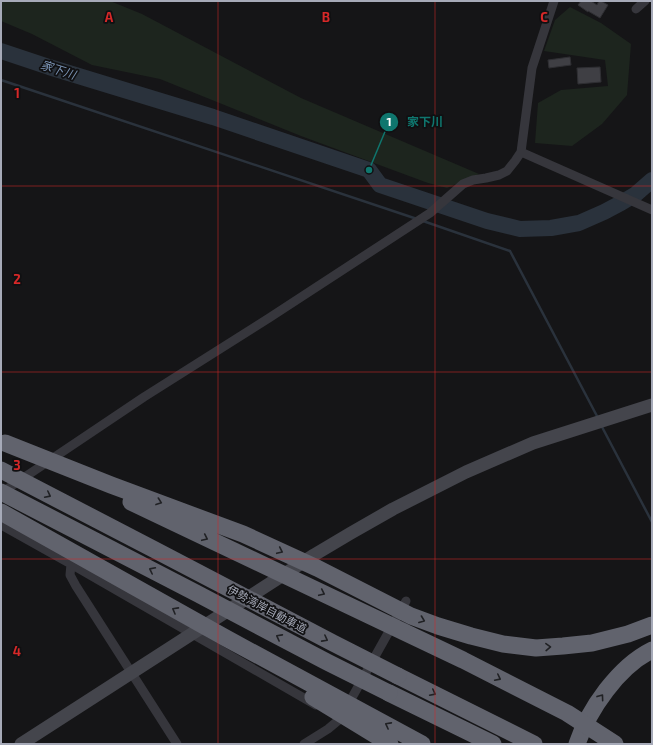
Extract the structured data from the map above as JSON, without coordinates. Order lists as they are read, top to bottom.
{
  "streets": {
    "highway": ["伊勢湾岸自動車道"]
  },
  "water": ["家下川"],
  "places": ["家下川"],
  "grid": {
    "columns": ["A", "B", "C"],
    "rows": [
      "1",
      "2",
      "3",
      "4"
    ]
  }
}
